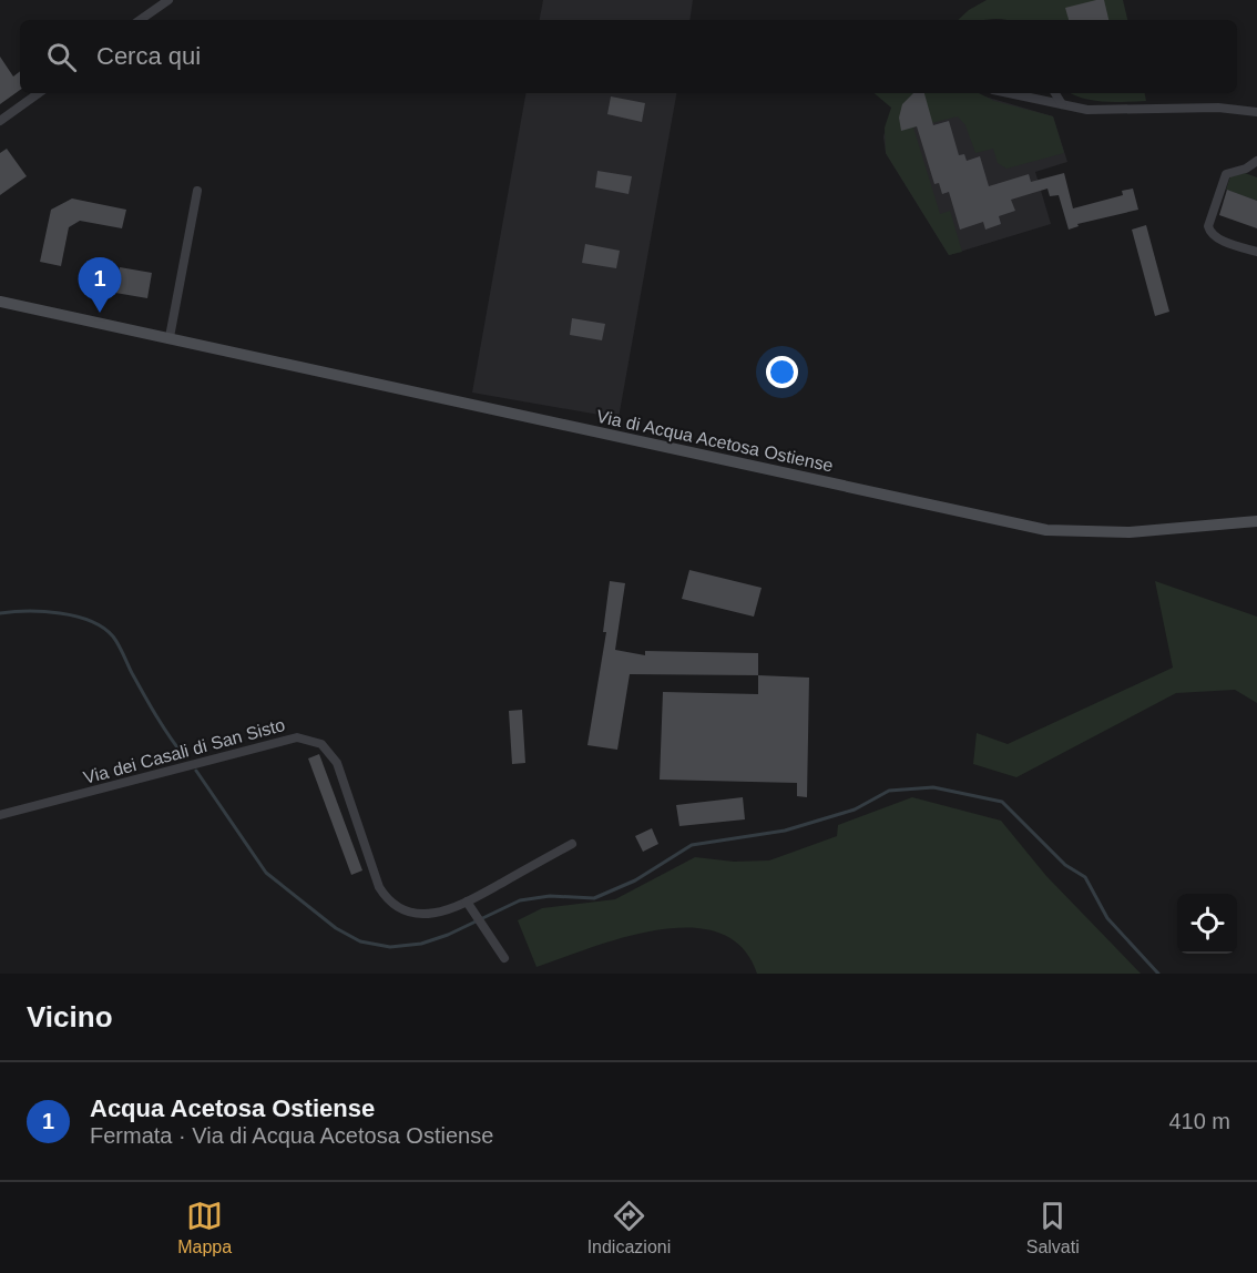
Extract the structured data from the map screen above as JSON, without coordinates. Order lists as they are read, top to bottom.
{
  "streets": {
    "street": ["Via di Acqua Acetosa Ostiense", "Via dei Casali di San Sisto"]
  },
  "page": {
    "search": "Cerca qui",
    "pins": "1",
    "heading": "Vicino",
    "list": [
      {
        "mark": "1",
        "name": "Acqua Acetosa Ostiense",
        "note": "Fermata · Via di Acqua Acetosa Ostiense",
        "value": "410 m"
      }
    ],
    "nav": ["Mappa", "Indicazioni", "Salvati"]
  }
}
